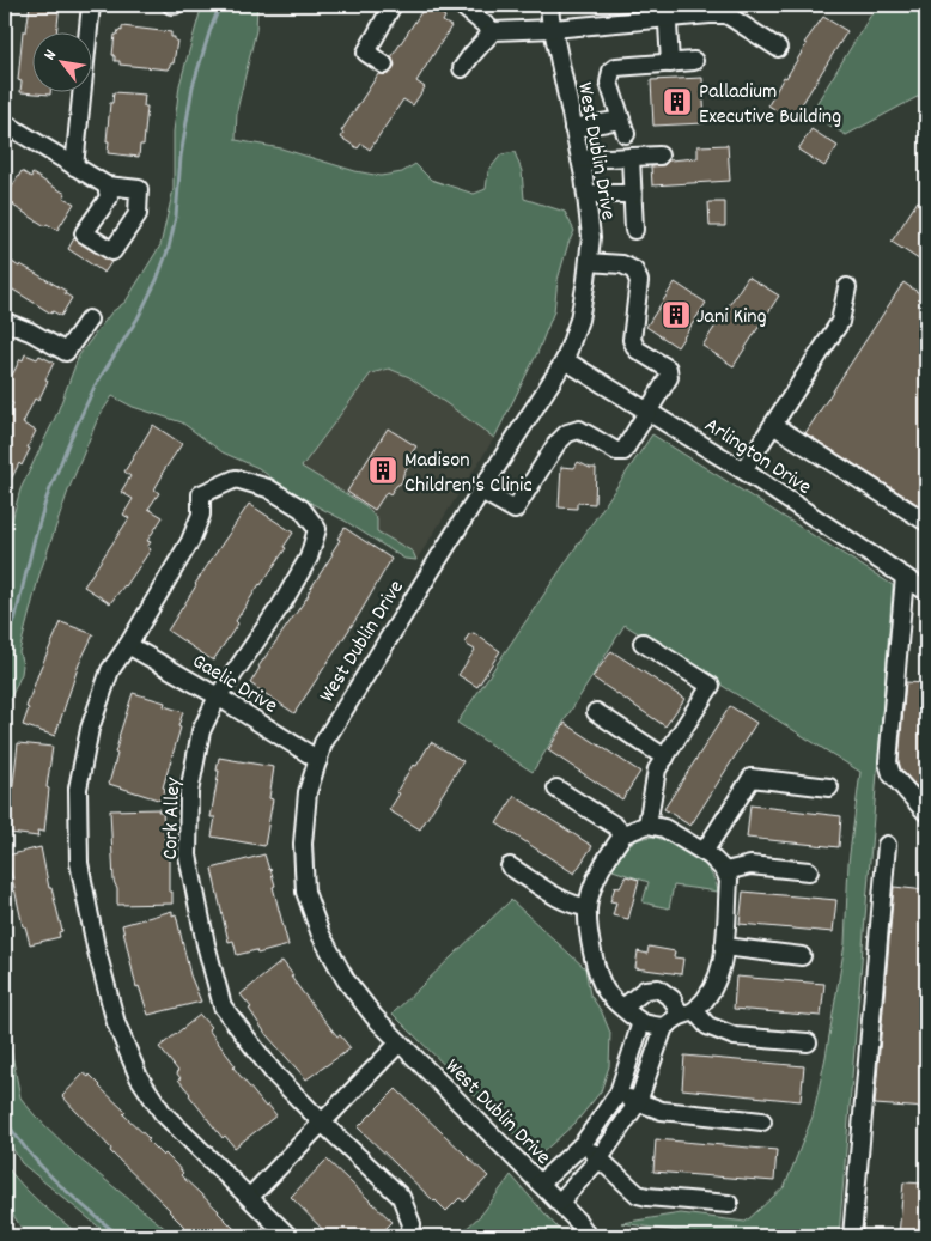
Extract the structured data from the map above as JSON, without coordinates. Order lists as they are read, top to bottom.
{
  "streets": {
    "street": [
      "West Dublin Drive",
      "Arlington Drive",
      "Gaelic Drive",
      "Cork Alley"
    ]
  },
  "crossings": [
    ["West Dublin Drive", "Arlington Drive"],
    ["West Dublin Drive", "Gaelic Drive"],
    ["Gaelic Drive", "Cork Alley"]
  ],
  "places": {
    "building": ["Palladium Executive Building", "Jani King", "Madison Children's Clinic"]
  },
  "north": "top left"
}
